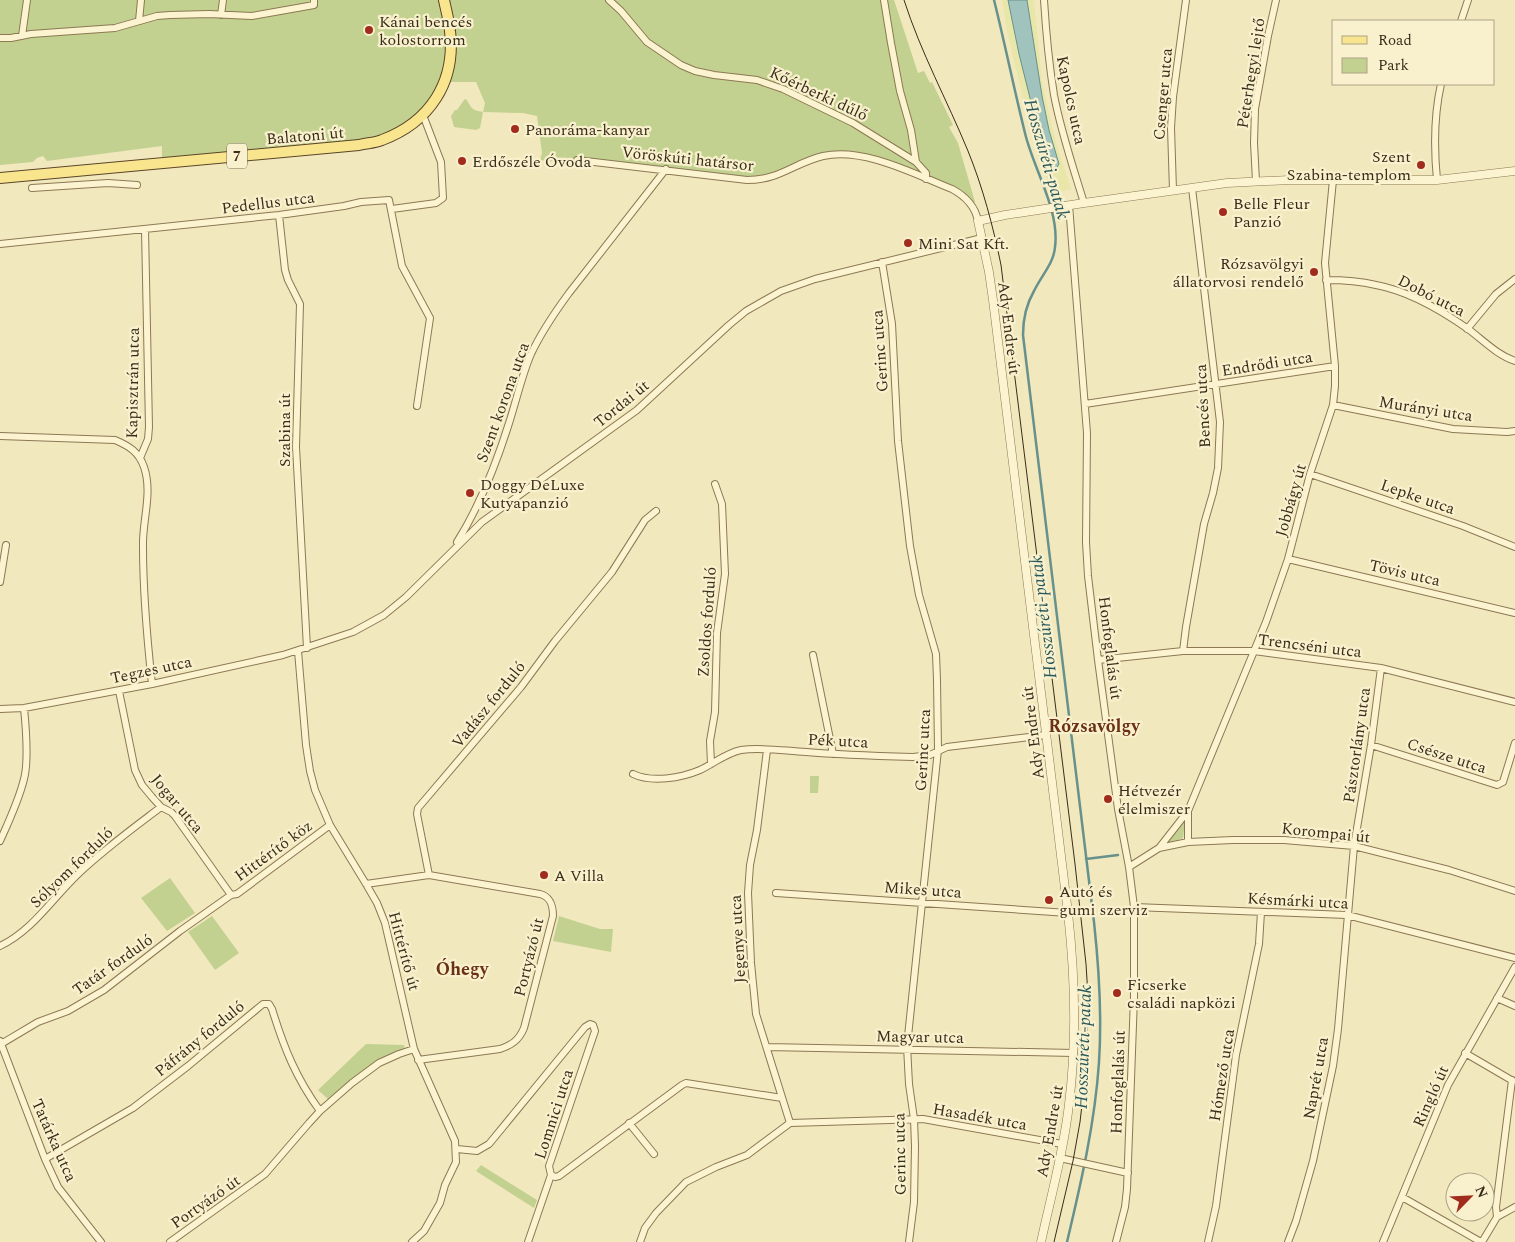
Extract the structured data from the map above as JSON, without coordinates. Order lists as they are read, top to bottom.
{
  "streets": {
    "main road": ["Balatoni út", "7"],
    "street": [
      "Péterhegyi lejtő",
      "Kőérberki dűlő",
      "Csenger utca",
      "Kapolcs utca",
      "Vöröskúti határsor",
      "Pedellus utca",
      "Dobó utca",
      "Ady Endre út",
      "Gerinc utca",
      "Endrődi utca",
      "Kapisztrán utca",
      "Szent korona utca",
      "Tordai út",
      "Bencés utca",
      "Murányi utca",
      "Szabina út",
      "Lepke utca",
      "Jobbágy út",
      "Tövis utca",
      "Zsoldos forduló",
      "Trencséni utca",
      "Honfoglalás út",
      "Tegzes utca",
      "Vadász forduló",
      "Pék utca",
      "Pásztorlány utca",
      "Csésze utca",
      "Jogar utca",
      "Korompai út",
      "Hittérítő köz",
      "Sólyom forduló",
      "Mikes utca",
      "Késmárki utca",
      "Jegenye utca",
      "Hittérítő út",
      "Portyázó út",
      "Tatár forduló",
      "Magyar utca",
      "Páfrány forduló",
      "Hómező utca",
      "Naprét utca",
      "Ringló út",
      "Lomnici utca",
      "Hasadék utca",
      "Tatárka utca"
    ]
  },
  "crossings": [
    ["Kőérberki dűlő", "Vöröskúti határsor"],
    ["Vöröskúti határsor", "Ady Endre út"],
    ["Vöröskúti határsor", "Szent korona utca"],
    ["Pedellus utca", "Kapisztrán utca"],
    ["Pedellus utca", "Szabina út"],
    ["Dobó utca", "Jobbágy út"],
    ["Ady Endre út", "Tordai út"],
    ["Ady Endre út", "Pék utca"],
    ["Ady Endre út", "Mikes utca"],
    ["Ady Endre út", "Magyar utca"],
    ["Ady Endre út", "Hasadék utca"],
    ["Gerinc utca", "Tordai út"],
    ["Gerinc utca", "Pék utca"],
    ["Gerinc utca", "Mikes utca"],
    ["Gerinc utca", "Magyar utca"],
    ["Gerinc utca", "Hasadék utca"],
    ["Endrődi utca", "Bencés utca"],
    ["Endrődi utca", "Jobbágy út"],
    ["Endrődi utca", "Honfoglalás út"],
    ["Kapisztrán utca", "Tegzes utca"],
    ["Szent korona utca", "Tordai út"],
    ["Tordai út", "Szabina út"],
    ["Tordai út", "Tegzes utca"],
    ["Bencés utca", "Trencséni utca"],
    ["Murányi utca", "Jobbágy út"],
    ["Szabina út", "Tegzes utca"],
    ["Lepke utca", "Jobbágy út"],
    ["Jobbágy út", "Tövis utca"],
    ["Jobbágy út", "Trencséni utca"],
    ["Jobbágy út", "Honfoglalás út"],
    ["Jobbágy út", "Korompai út"],
    ["Zsoldos forduló", "Pék utca"],
    ["Trencséni utca", "Honfoglalás út"],
    ["Trencséni utca", "Pásztorlány utca"],
    ["Honfoglalás út", "Késmárki utca"],
    ["Tegzes utca", "Jogar utca"],
    ["Tegzes utca", "Hittérítő út"],
    ["Vadász forduló", "Portyázó út"],
    ["Pék utca", "Jegenye utca"],
    ["Pásztorlány utca", "Csésze utca"],
    ["Pásztorlány utca", "Korompai út"],
    ["Pásztorlány utca", "Késmárki utca"],
    ["Pásztorlány utca", "Naprét utca"],
    ["Jogar utca", "Hittérítő köz"],
    ["Jogar utca", "Sólyom forduló"],
    ["Jogar utca", "Tatár forduló"],
    ["Hittérítő köz", "Hittérítő út"],
    ["Hittérítő köz", "Tatár forduló"],
    ["Késmárki utca", "Hómező utca"],
    ["Késmárki utca", "Naprét utca"],
    ["Jegenye utca", "Magyar utca"],
    ["Jegenye utca", "Lomnici utca"],
    ["Jegenye utca", "Hasadék utca"],
    ["Hittérítő út", "Portyázó út"],
    ["Hittérítő út", "Lomnici utca"],
    ["Portyázó út", "Páfrány forduló"],
    ["Tatár forduló", "Tatárka utca"],
    ["Páfrány forduló", "Tatárka utca"]
  ],
  "districts": ["Rózsavölgy", "Óhegy"],
  "water": ["Hosszúréti-patak"],
  "places": [
    "Kánai bencés kolostorrom",
    "Panoráma-kanyar",
    "Erdőszéle Óvoda",
    "Szent Szabina-templom",
    "Belle Fleur Panzió",
    "Mini Sat Kft.",
    "Rózsavölgyi állatorvosi rendelő",
    "Doggy DeLuxe Kutyapanzió",
    "Hétvezér élelmiszer",
    "A Villa",
    "Autó és gumi szerviz",
    "Ficserke családi napközi"
  ],
  "legend": ["Road", "Park"],
  "north": "top right"
}
